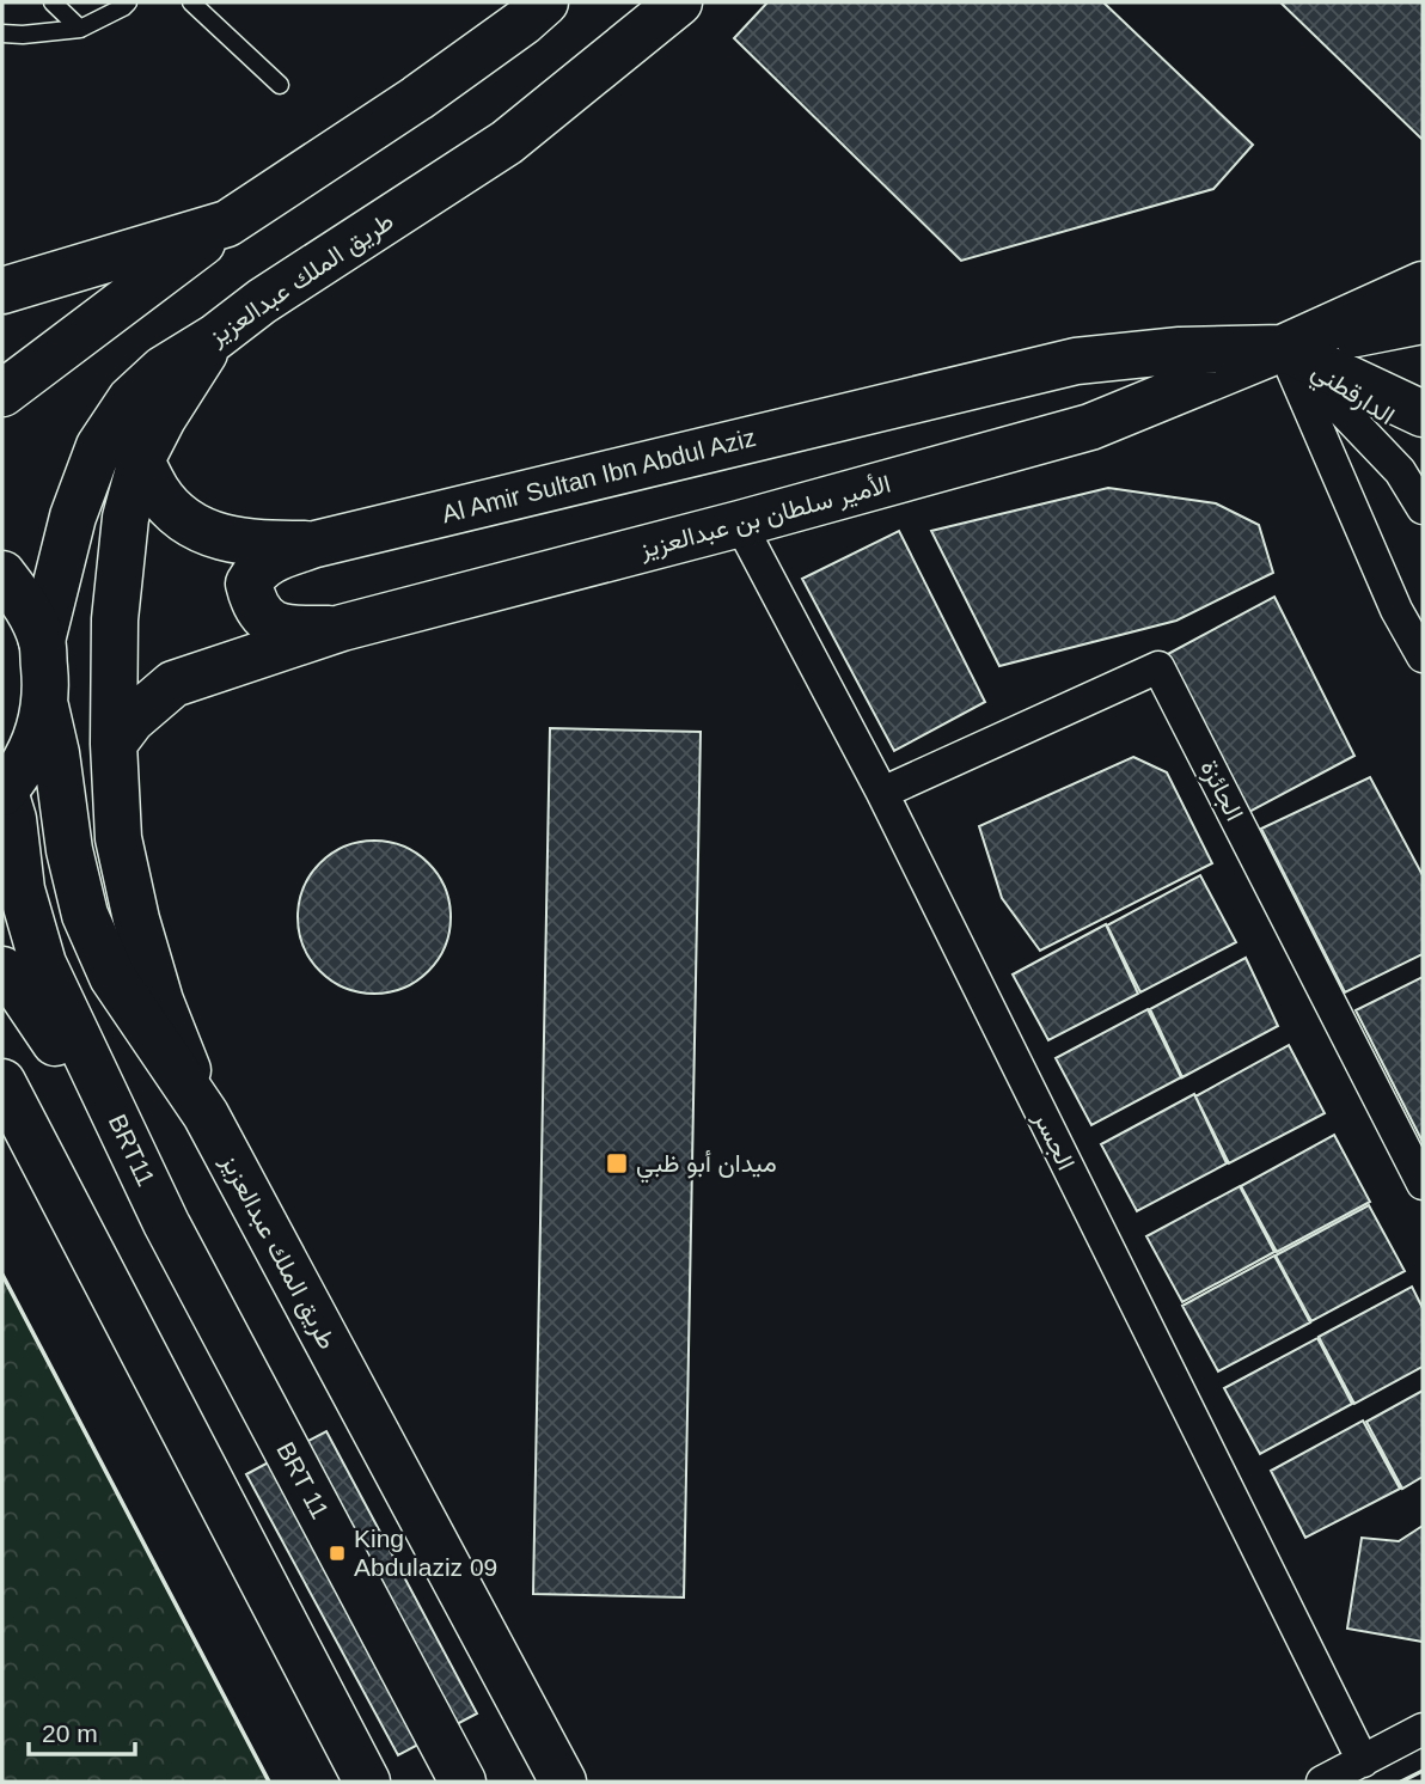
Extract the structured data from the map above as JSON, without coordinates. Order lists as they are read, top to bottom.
{
  "streets": {
    "main road": [
      "طريق الملك عبدالعزيز",
      "Al Amir Sultan Ibn Abdul Aziz",
      "الأمير سلطان بن عبدالعزيز",
      "BRT11",
      "BRT 11"
    ],
    "street": ["الدارقطني", "الجائزة", "الجسر"]
  },
  "crossings": [
    ["الدارقطني", "Al Amir Sultan Ibn Abdul Aziz"],
    ["الدارقطني", "الأمير سلطان بن عبدالعزيز"],
    ["Al Amir Sultan Ibn Abdul Aziz", "الأمير سلطان بن عبدالعزيز"],
    ["الأمير سلطان بن عبدالعزيز", "الجسر"],
    ["الجائزة", "الجسر"],
    ["BRT11", "BRT 11"]
  ],
  "places": {
    "transit": ["ميدان أبو ظبي", "King Abdulaziz 09"]
  },
  "scale_bar": "20 m"
}
